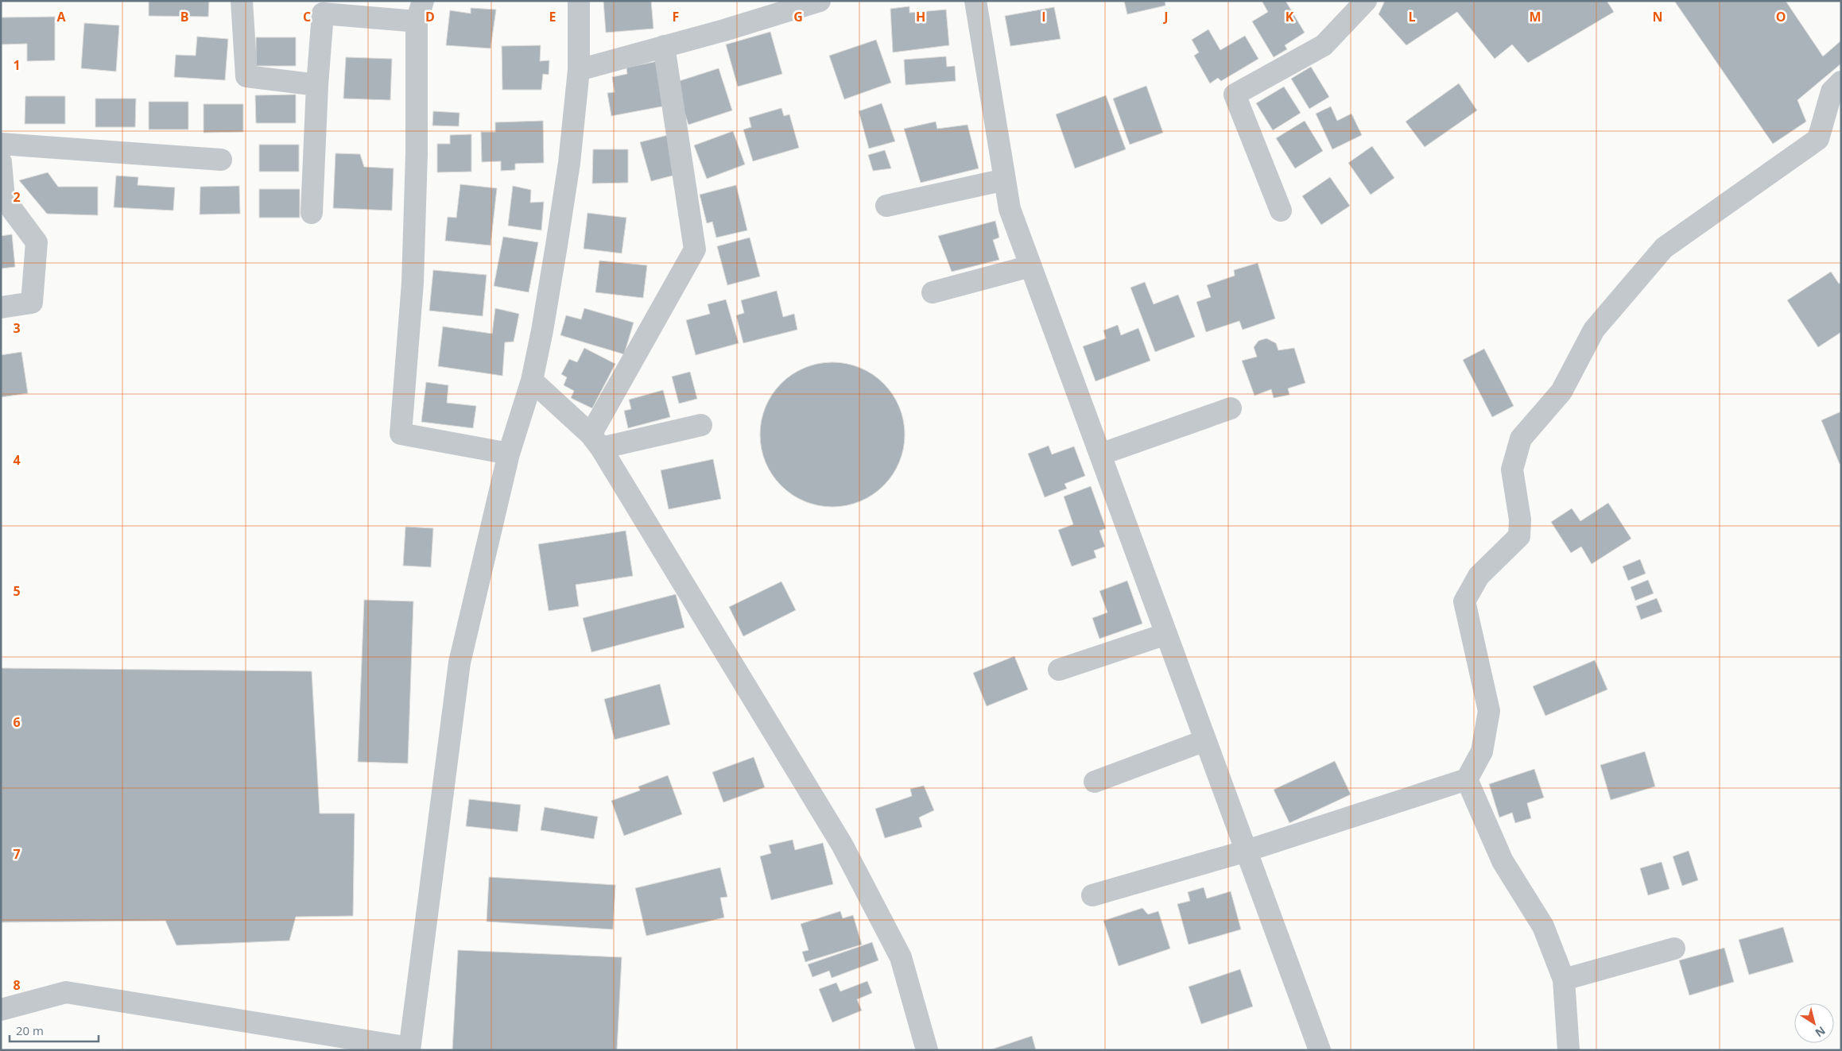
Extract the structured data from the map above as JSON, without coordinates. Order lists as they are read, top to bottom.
{
  "scale_bar": "20 m",
  "north": "bottom right",
  "grid": {
    "columns": [
      "A",
      "B",
      "C",
      "D",
      "E",
      "F",
      "G",
      "H",
      "I",
      "J",
      "K",
      "L",
      "M",
      "N",
      "O"
    ],
    "rows": [
      "1",
      "2",
      "3",
      "4",
      "5",
      "6",
      "7",
      "8"
    ]
  }
}
